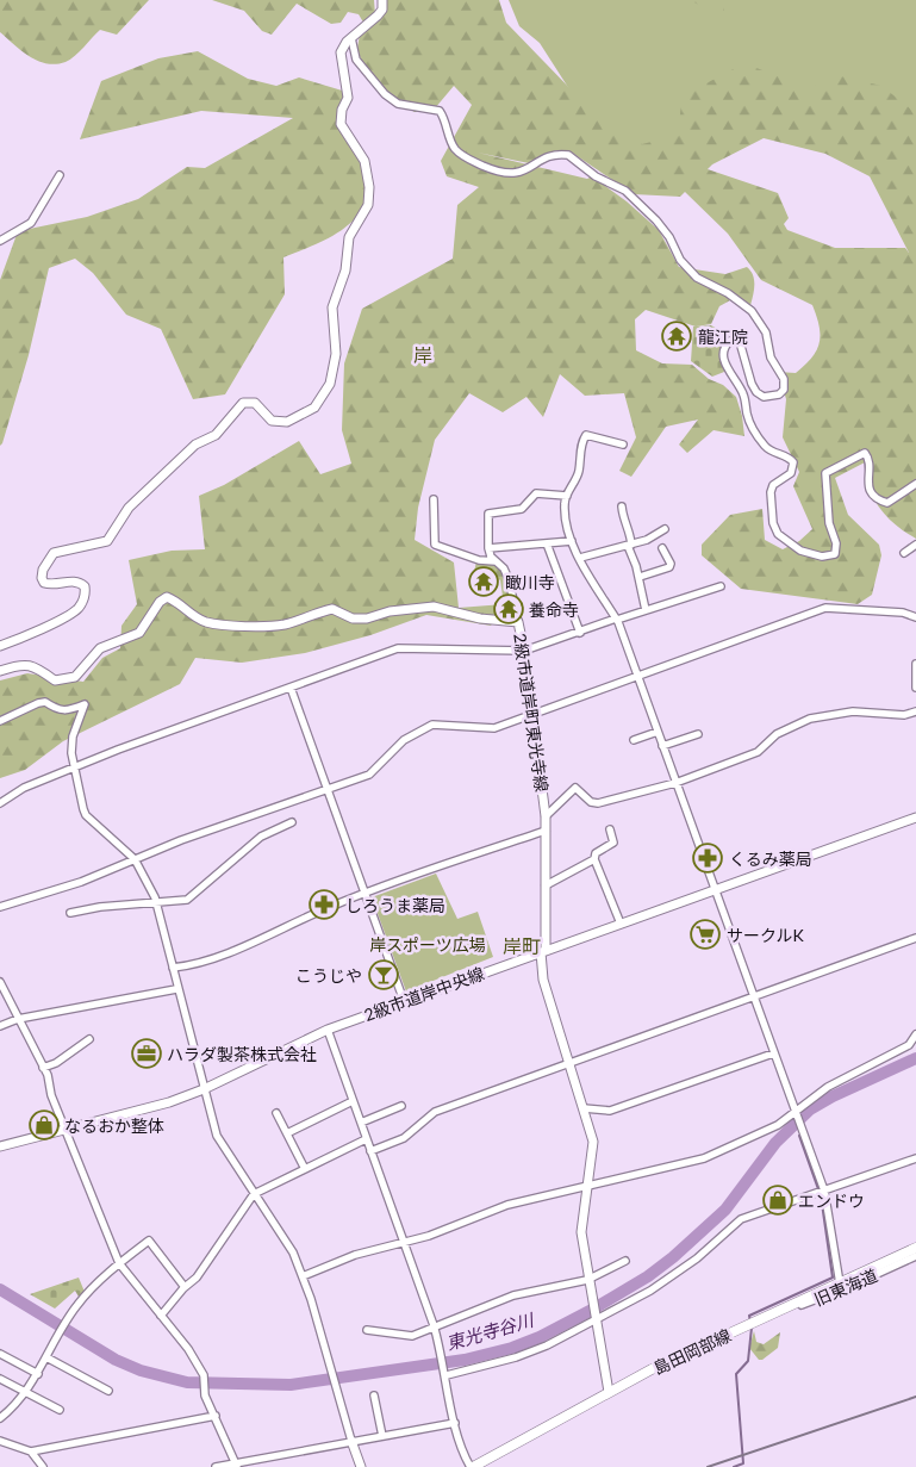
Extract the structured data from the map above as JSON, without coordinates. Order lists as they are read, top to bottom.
{
  "streets": {
    "main road": ["島田岡部線"],
    "street": ["2級市道岸町東光寺線", "2級市道岸中央線", "旧東海道"]
  },
  "crossings": [
    ["2級市道岸町東光寺線", "2級市道岸中央線"],
    ["2級市道岸町東光寺線", "島田岡部線"],
    ["旧東海道", "島田岡部線"]
  ],
  "districts": ["岸", "岸町"],
  "water": ["東光寺谷川"],
  "parks": ["岸スポーツ広場"],
  "places": {
    "temple": ["龍江院", "瞰川寺", "養命寺"],
    "pharmacy": ["くるみ薬局", "しろうま薬局"],
    "supermarket": ["サークルK"],
    "bar": ["こうじや"],
    "office": ["ハラダ製茶株式会社"],
    "shop": ["なるおか整体", "エンドウ"]
  }
}
